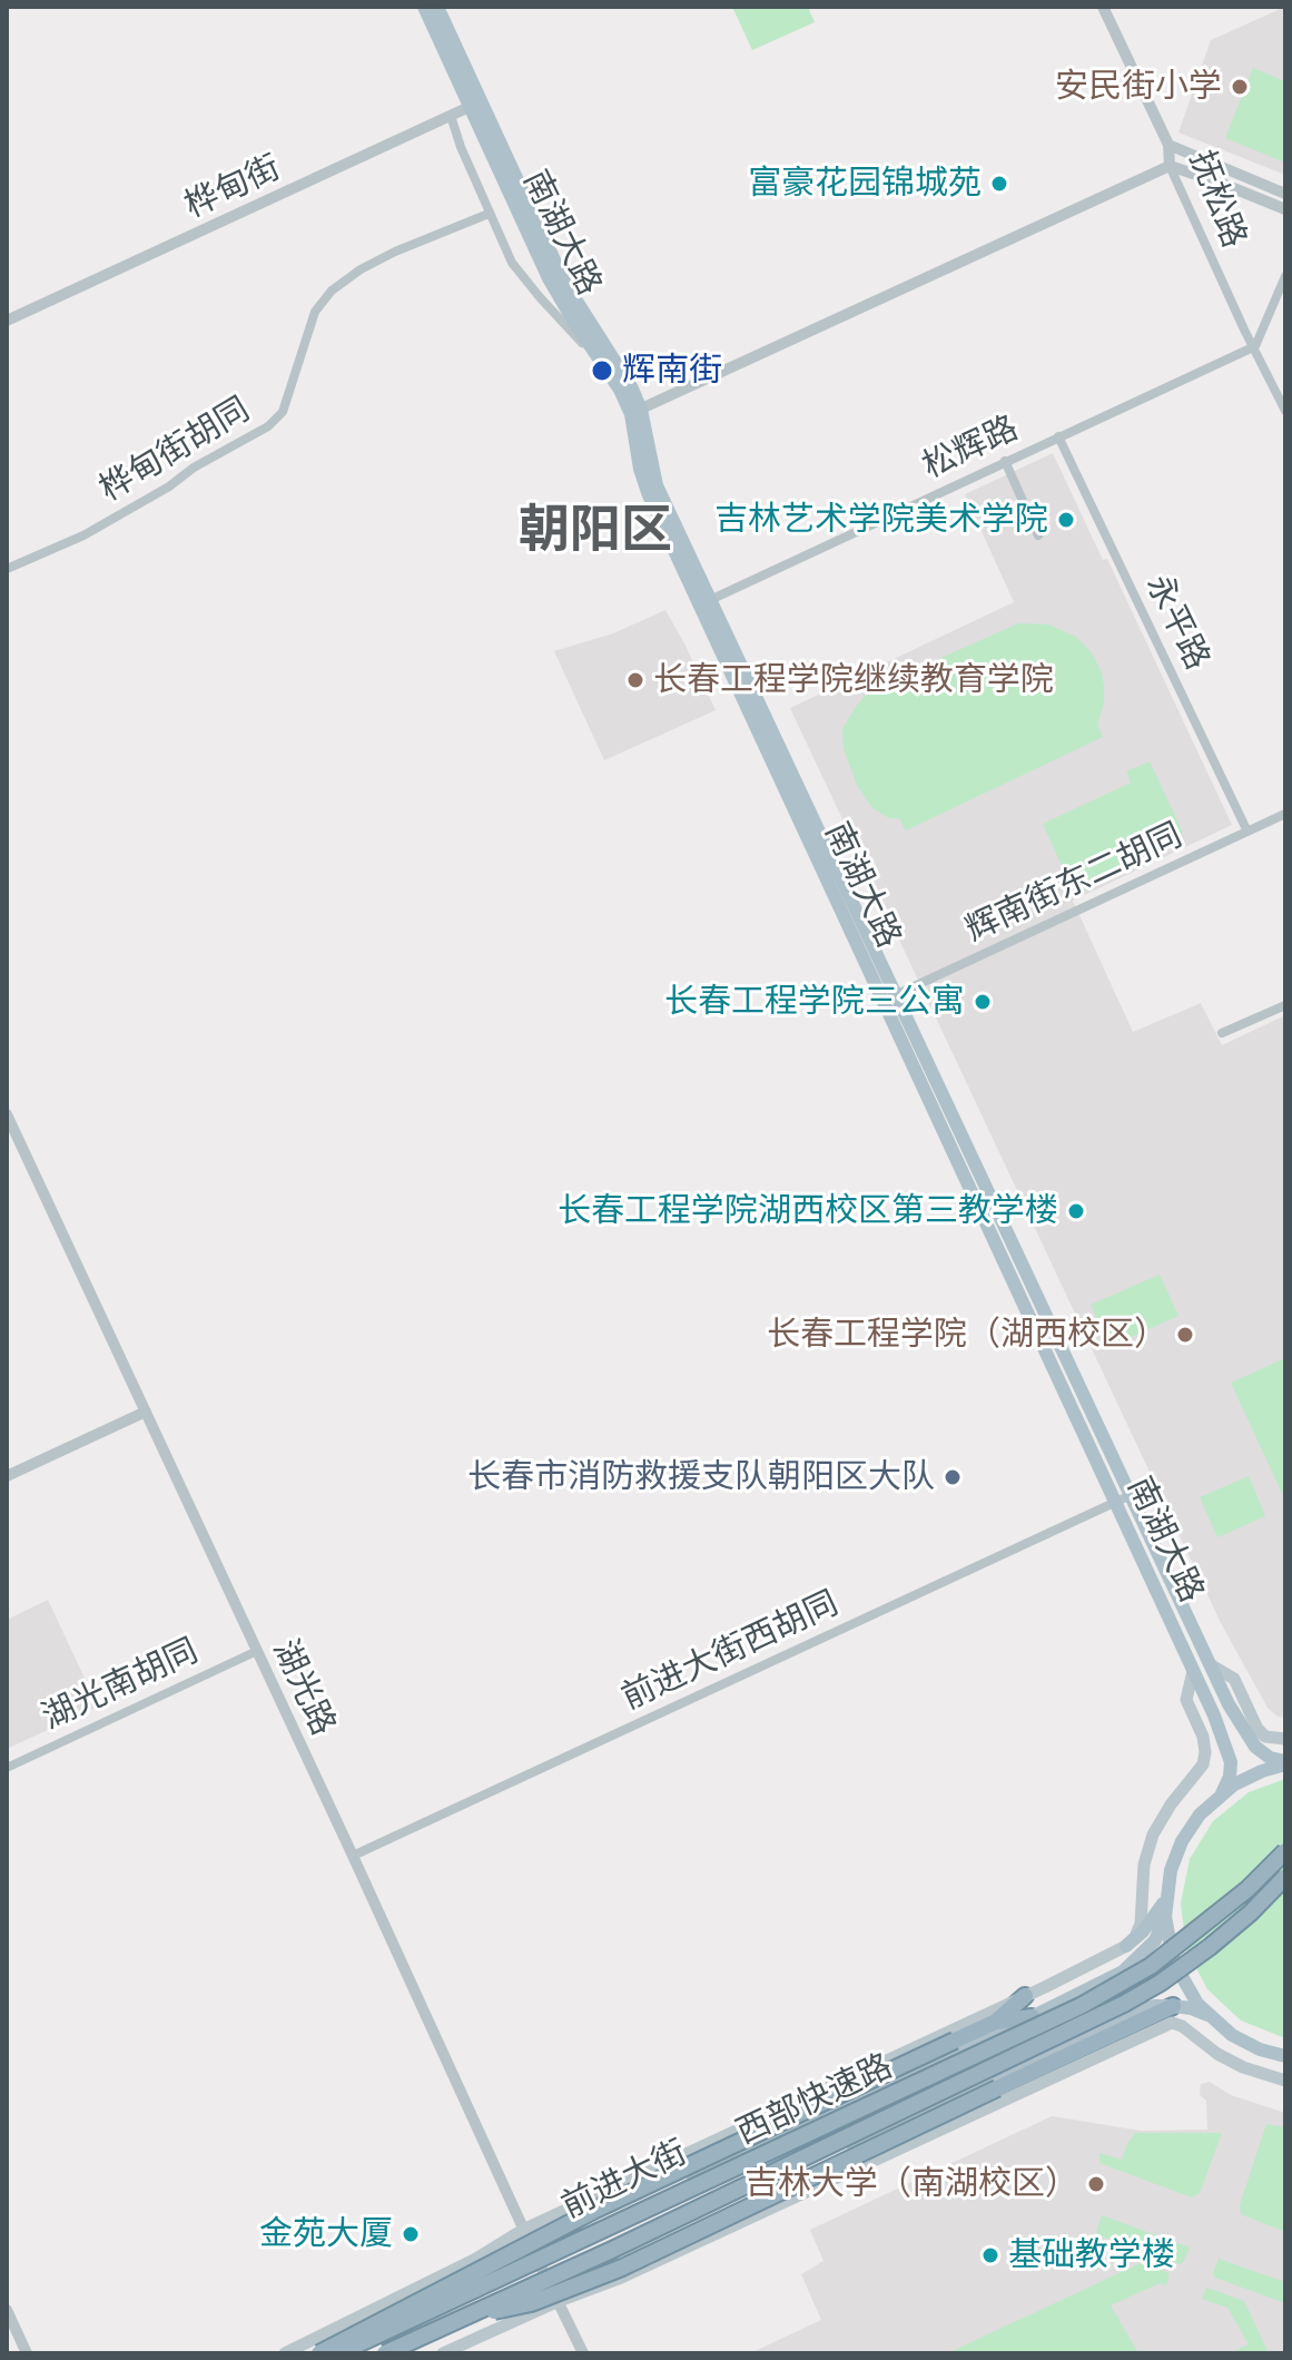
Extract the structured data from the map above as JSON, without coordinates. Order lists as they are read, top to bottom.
{
  "streets": {
    "highway": ["西部快速路"],
    "main road": ["南湖大路", "前进大街"],
    "street": [
      "桦甸街",
      "抚松路",
      "松辉路",
      "桦甸街胡同",
      "永平路",
      "辉南街东二胡同",
      "前进大街西胡同",
      "湖光南胡同",
      "湖光路"
    ]
  },
  "crossings": [
    ["桦甸街", "南湖大路"],
    ["抚松路", "松辉路"],
    ["南湖大路", "松辉路"],
    ["南湖大路", "辉南街东二胡同"],
    ["南湖大路", "前进大街西胡同"],
    ["松辉路", "永平路"],
    ["永平路", "辉南街东二胡同"],
    ["前进大街西胡同", "湖光路"],
    ["湖光南胡同", "湖光路"],
    ["湖光路", "前进大街"]
  ],
  "districts": ["朝阳区"],
  "places": [
    "安民街小学",
    "富豪花园锦城苑",
    "辉南街",
    "吉林艺术学院美术学院",
    "长春工程学院继续教育学院",
    "长春工程学院三公寓",
    "长春工程学院湖西校区第三教学楼",
    "长春工程学院（湖西校区）",
    "长春市消防救援支队朝阳区大队",
    "吉林大学（南湖校区）",
    "金苑大厦",
    "基础教学楼"
  ]
}
